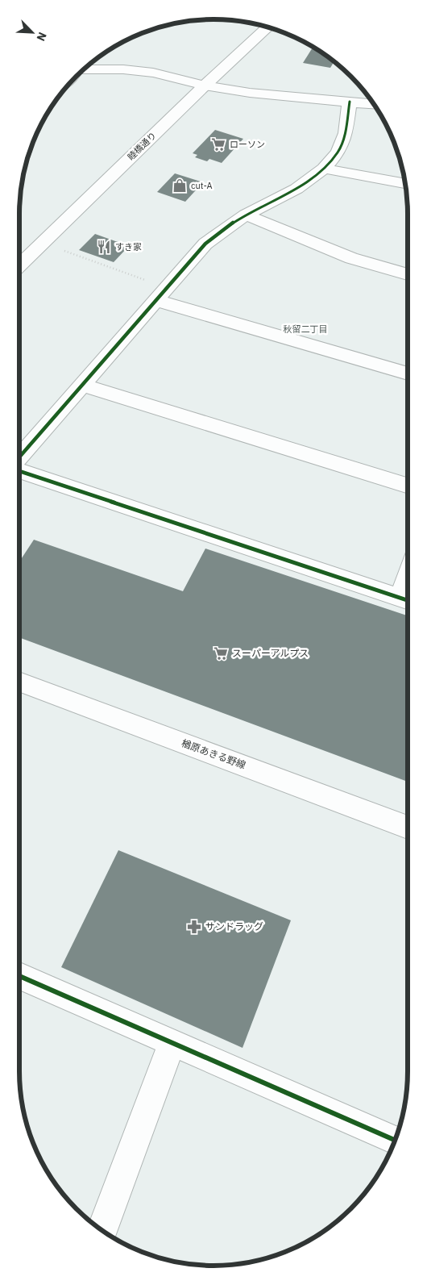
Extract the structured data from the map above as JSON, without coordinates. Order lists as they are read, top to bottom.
{
  "streets": {
    "street": ["睦橋通り", "楢原あきる野線"]
  },
  "districts": ["秋留二丁目"],
  "places": {
    "supermarket": ["ローソン", "スーパーアルプス"],
    "shop": ["cut-A"],
    "restaurant": ["すき家"],
    "pharmacy": ["サンドラッグ"]
  },
  "north": "bottom right"
}
